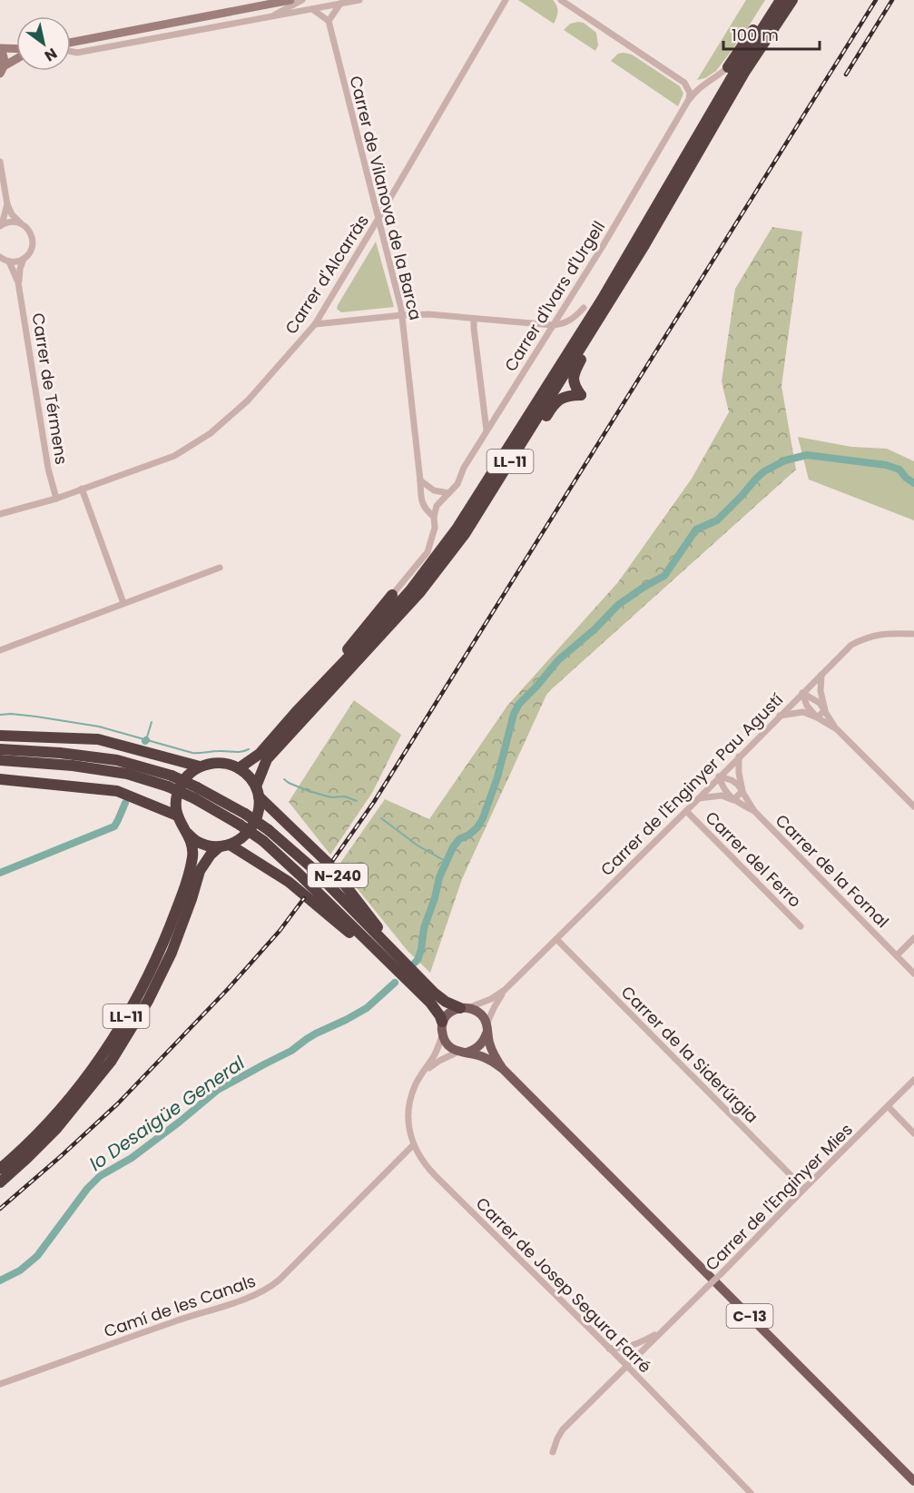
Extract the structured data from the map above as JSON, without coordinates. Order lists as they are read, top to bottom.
{
  "streets": {
    "highway": ["LL-11", "N-240"],
    "main road": ["C-13"],
    "street": [
      "Carrer de Vilanova de la Barca",
      "Carrer d'Alcarràs",
      "Carrer d'Ivars d'Urgell",
      "Carrer de Térmens",
      "Carrer de l'Enginyer Pau Agustí",
      "Carrer del Ferro",
      "Carrer de la Fornal",
      "Carrer de la Siderúrgia",
      "Carrer de l'Enginyer Mies",
      "Carrer de Josep Segura Farré",
      "Camí de les Canals"
    ]
  },
  "crossings": [
    ["Carrer de Vilanova de la Barca", "Carrer d'Alcarràs"],
    ["Carrer de Vilanova de la Barca", "Carrer d'Ivars d'Urgell"],
    ["Carrer d'Alcarràs", "Carrer de Térmens"],
    ["LL-11", "N-240"],
    ["Carrer de l'Enginyer Pau Agustí", "Carrer del Ferro"],
    ["Carrer de l'Enginyer Pau Agustí", "Carrer de la Fornal"],
    ["Carrer de l'Enginyer Pau Agustí", "N-240"],
    ["Carrer de l'Enginyer Pau Agustí", "Carrer de la Siderúrgia"],
    ["Carrer de l'Enginyer Pau Agustí", "Carrer de Josep Segura Farré"],
    ["Carrer de l'Enginyer Pau Agustí", "C-13"],
    ["N-240", "Carrer de Josep Segura Farré"],
    ["N-240", "C-13"],
    ["Carrer de la Siderúrgia", "Carrer de l'Enginyer Mies"],
    ["Carrer de l'Enginyer Mies", "Carrer de Josep Segura Farré"],
    ["Carrer de Josep Segura Farré", "Camí de les Canals"],
    ["Carrer de Josep Segura Farré", "C-13"]
  ],
  "water": ["lo Desaigüe General"],
  "scale_bar": "100 m",
  "north": "bottom right"
}
